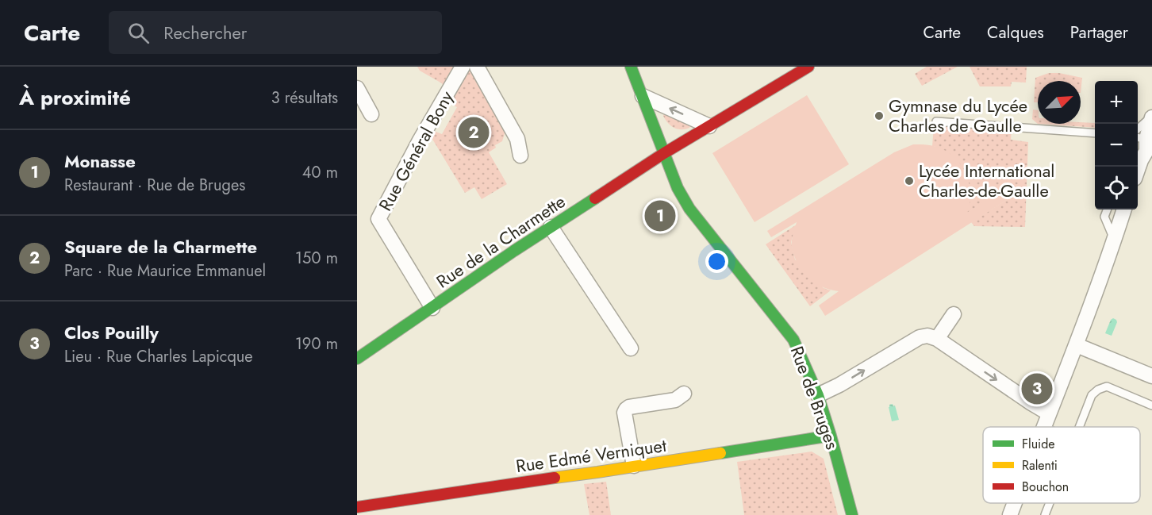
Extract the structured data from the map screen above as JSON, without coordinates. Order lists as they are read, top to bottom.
{
  "streets": {
    "street": [
      "Rue Général Bony",
      "Rue de la Charmette",
      "Rue de Bruges",
      "Rue Edmé Verniquet"
    ]
  },
  "crossings": [
    ["Rue Général Bony", "Rue de la Charmette"],
    ["Rue de la Charmette", "Rue de Bruges"],
    ["Rue de Bruges", "Rue Edmé Verniquet"]
  ],
  "places": ["Gymnase du Lycée Charles de Gaulle", "Lycée International Charles-de-Gaulle"],
  "legend": ["Fluide", "Ralenti", "Bouchon"],
  "north": "top right",
  "page": {
    "header": "Carte",
    "search": "Rechercher",
    "nav": ["Carte", "Calques", "Partager"],
    "heading": ["À proximité", "3 résultats"],
    "map_buttons": ["+", "−"],
    "pins": ["2", "1", "3"],
    "list": [
      {
        "mark": "1",
        "name": "Monasse",
        "note": "Restaurant · Rue de Bruges",
        "value": "40 m"
      },
      {
        "mark": "2",
        "name": "Square de la Charmette",
        "note": "Parc · Rue Maurice Emmanuel",
        "value": "150 m"
      },
      {
        "mark": "3",
        "name": "Clos Pouilly",
        "note": "Lieu · Rue Charles Lapicque",
        "value": "190 m"
      }
    ]
  }
}
